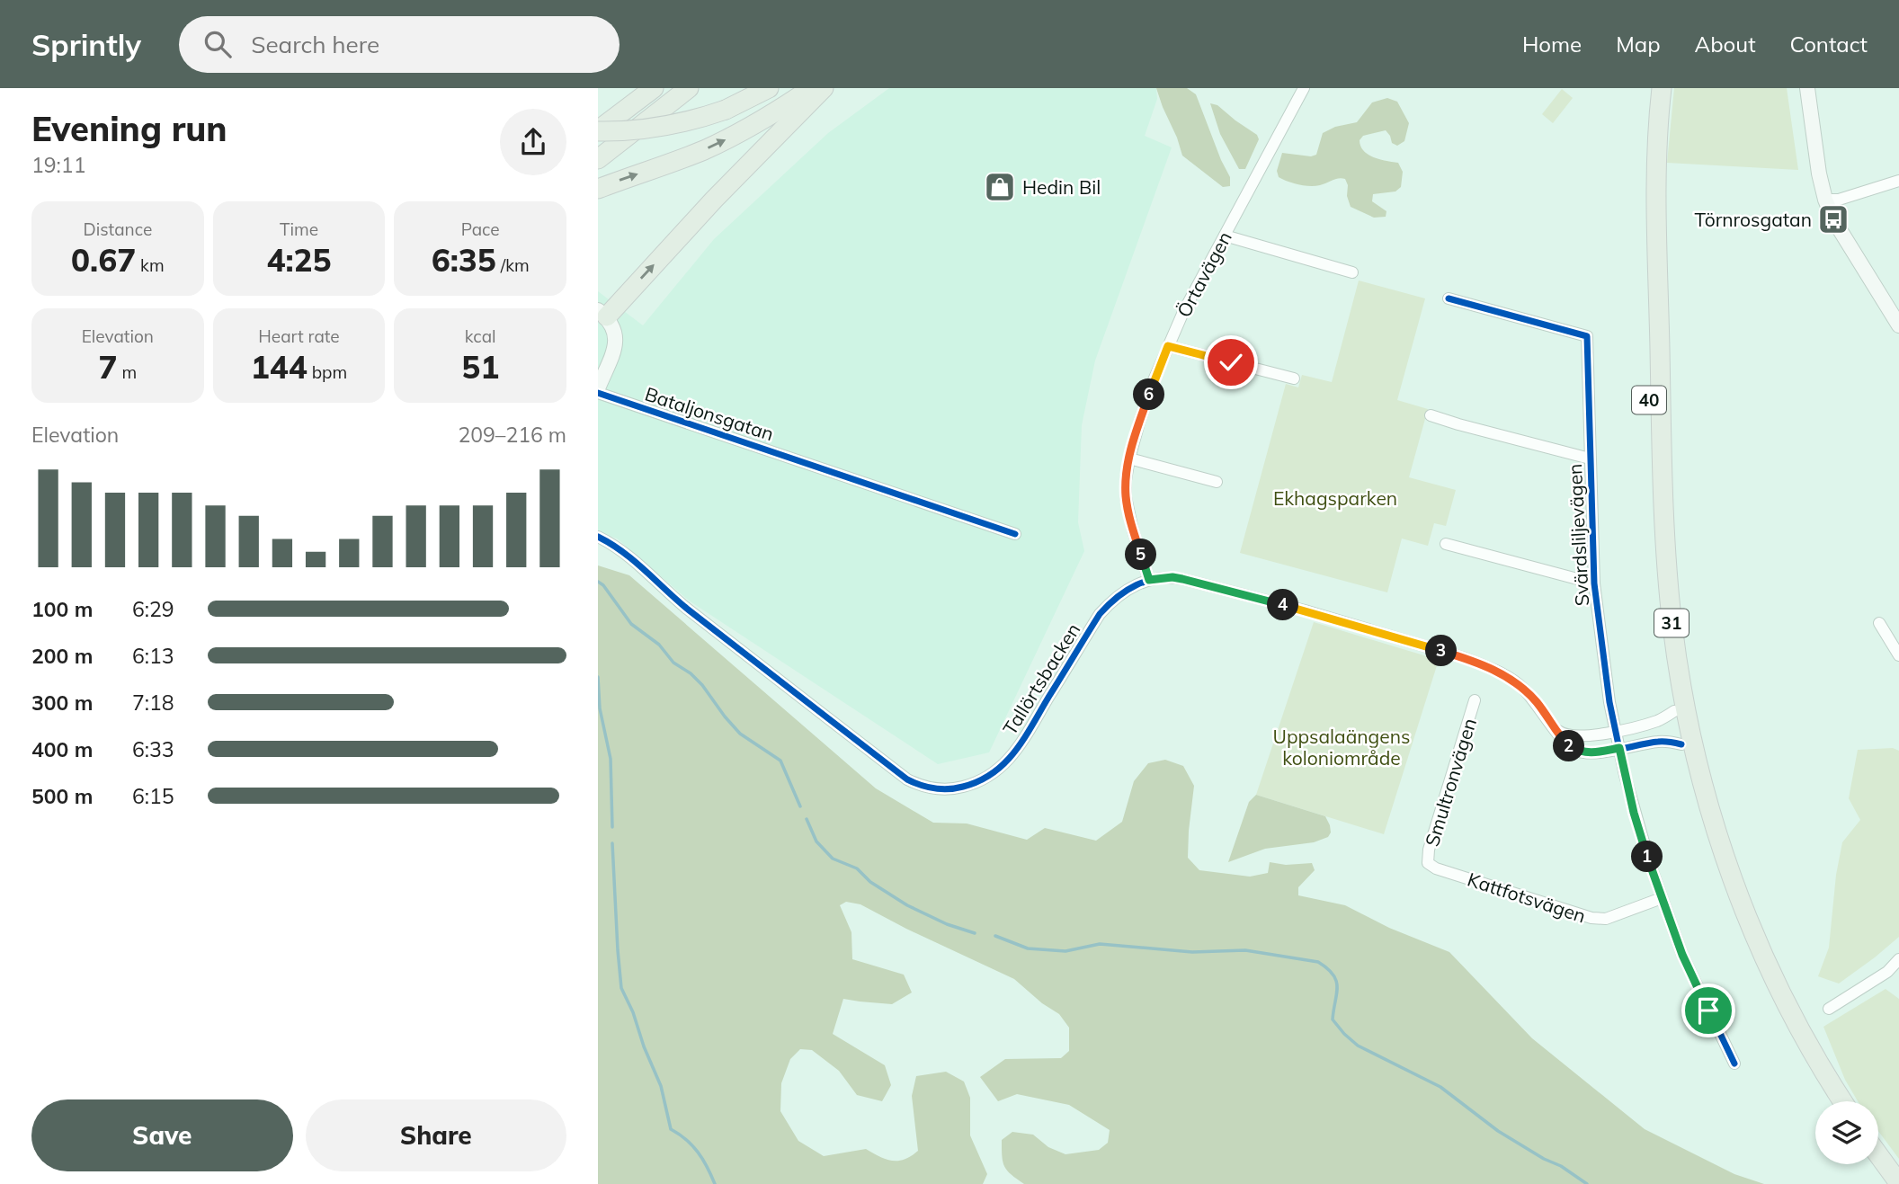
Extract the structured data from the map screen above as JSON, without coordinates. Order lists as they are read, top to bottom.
{
  "streets": {
    "highway": ["40", "31"],
    "street": [
      "Örtavägen",
      "Bataljonsgatan",
      "Svärdsliljevägen",
      "Tallörtsbacken",
      "Smultronvägen",
      "Kattfotsvägen"
    ]
  },
  "crossings": [
    ["Örtavägen", "Tallörtsbacken"],
    ["40", "31"],
    ["Svärdsliljevägen", "Tallörtsbacken"],
    ["Svärdsliljevägen", "Kattfotsvägen"],
    ["Smultronvägen", "Kattfotsvägen"]
  ],
  "parks": ["Ekhagsparken", "Uppsalaängens koloniområde"],
  "places": {
    "shop": ["Hedin Bil"],
    "bus stop": ["Törnrosgatan"]
  },
  "page": {
    "header": "Sprintly",
    "search": "Search here",
    "nav": [
      "Home",
      "Map",
      "About",
      "Contact"
    ],
    "heading": ["Evening run", "19:11"],
    "stats": [
      ["Distance", "0.67 km"],
      ["Time", "4:25"],
      ["Pace", "6:35 /km"],
      ["Elevation", "7 m"],
      ["Heart rate", "144 bpm"],
      ["kcal", "51"]
    ],
    "pins": [
      "6",
      "5",
      "4",
      "3",
      "2",
      "1"
    ],
    "chart": ["Elevation", "209–216 m"],
    "list": [
      {
        "name": "100 m",
        "note": "6:29"
      },
      {
        "name": "200 m",
        "note": "6:13"
      },
      {
        "name": "300 m",
        "note": "7:18"
      },
      {
        "name": "400 m",
        "note": "6:33"
      },
      {
        "name": "500 m",
        "note": "6:15"
      }
    ],
    "buttons": ["Save", "Share"]
  }
}
